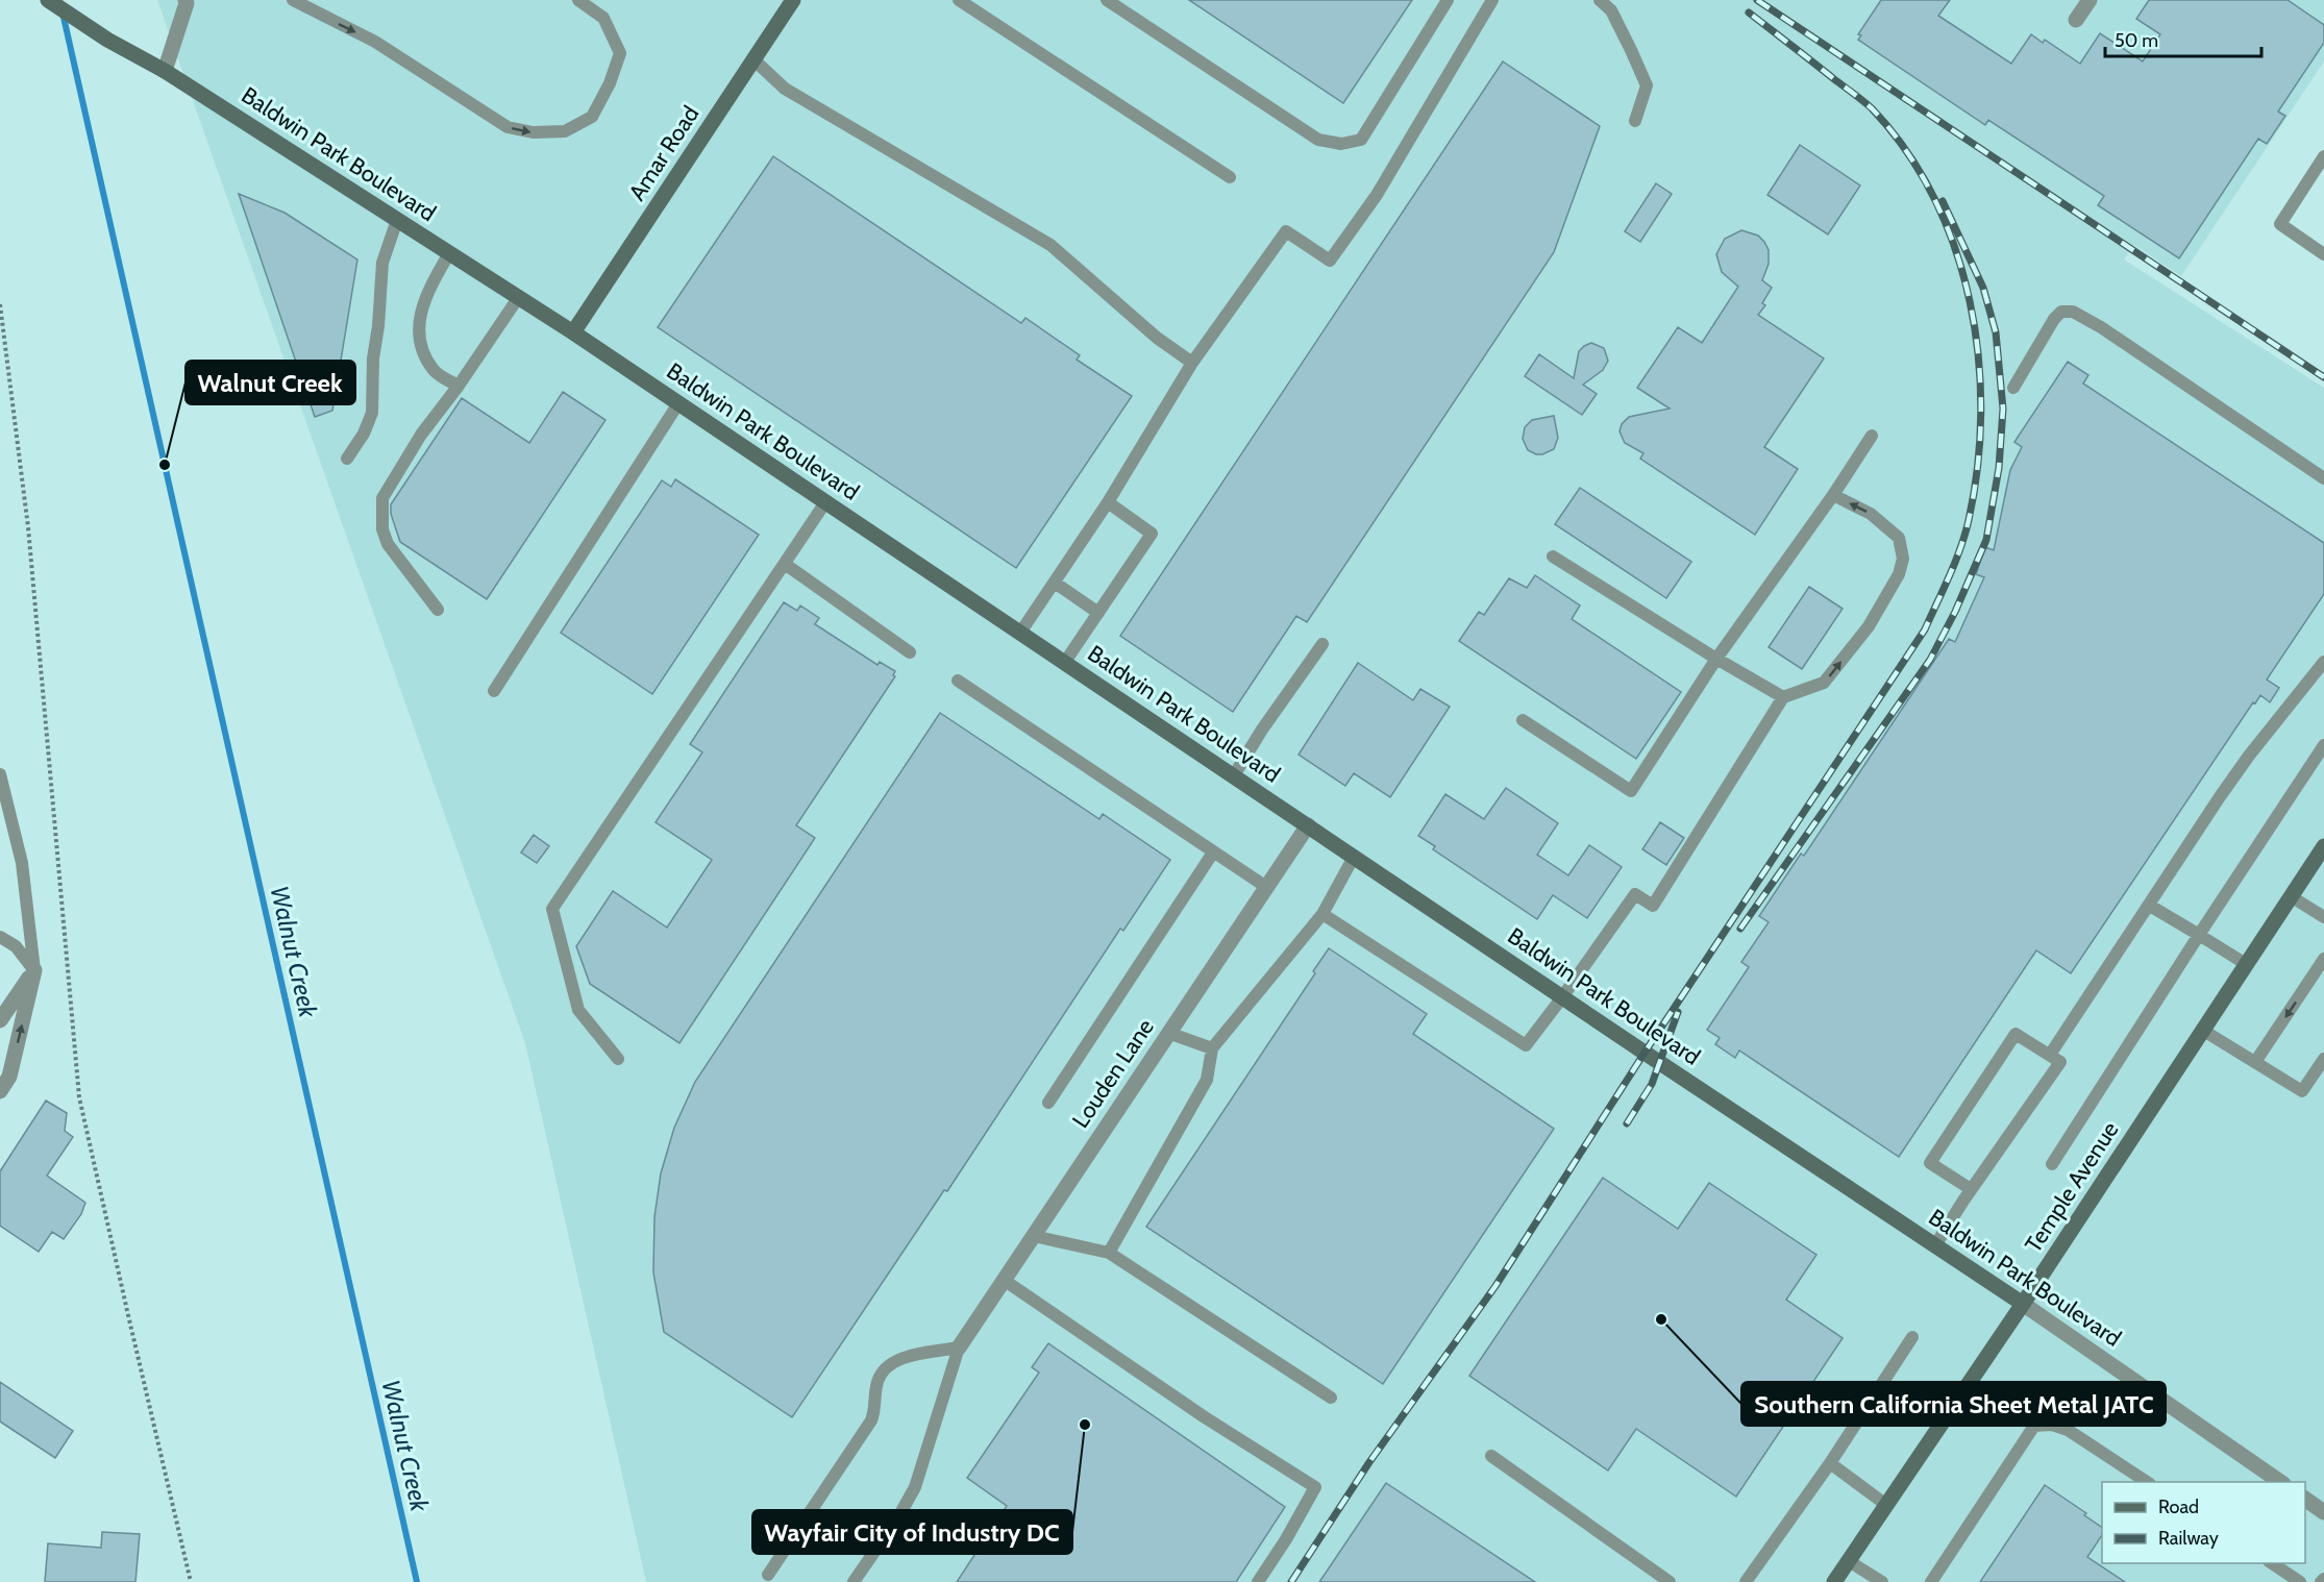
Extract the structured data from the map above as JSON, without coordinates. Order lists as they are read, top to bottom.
{
  "streets": {
    "main road": ["Amar Road", "Baldwin Park Boulevard", "Temple Avenue"],
    "street": ["Louden Lane"]
  },
  "crossings": [
    ["Amar Road", "Baldwin Park Boulevard"],
    ["Baldwin Park Boulevard", "Louden Lane"],
    ["Baldwin Park Boulevard", "Temple Avenue"]
  ],
  "water": ["Walnut Creek"],
  "places": ["Walnut Creek", "Southern California Sheet Metal JATC", "Wayfair City of Industry DC"],
  "legend": ["Road", "Railway"],
  "scale_bar": "50 m"
}
